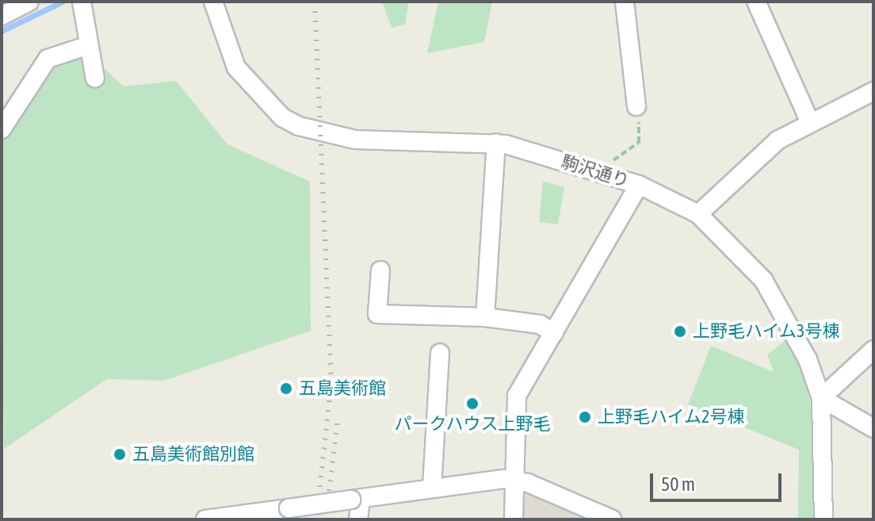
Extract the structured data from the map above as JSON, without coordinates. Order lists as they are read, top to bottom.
{
  "streets": {
    "street": ["駒沢通り"]
  },
  "places": [
    "上野毛ハイム3号棟",
    "五島美術館",
    "パークハウス上野毛",
    "上野毛ハイム2号棟",
    "五島美術館別館"
  ],
  "scale_bar": "50 m"
}
